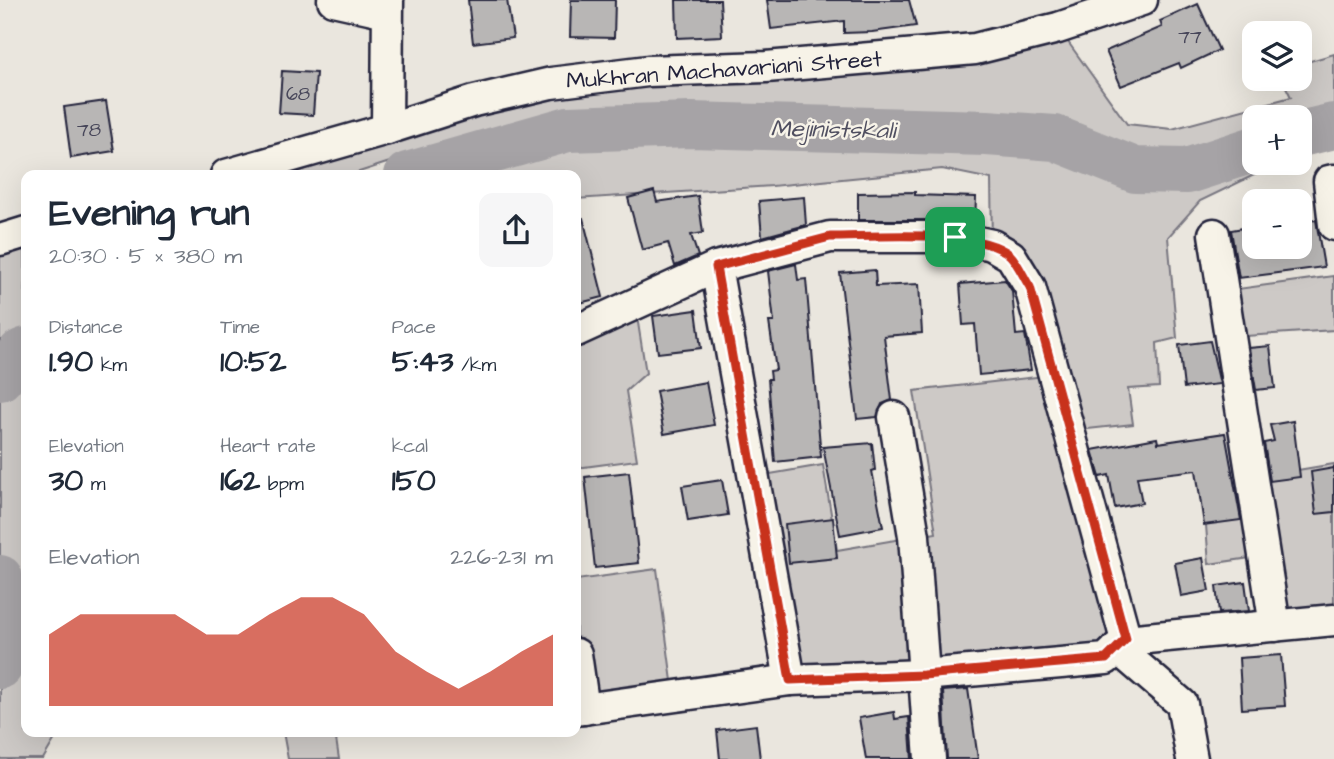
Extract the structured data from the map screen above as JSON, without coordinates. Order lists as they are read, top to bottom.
{
  "streets": {
    "street": ["Mukhran Machavariani Street"]
  },
  "water": ["Mejinistskali"],
  "house_numbers": ["77", "68", "78"],
  "page": {
    "map_buttons": ["+", "−"],
    "heading": ["Evening run", "20:30 · 5 × 380 m"],
    "stats": [
      ["Distance", "1.90 km"],
      ["Time", "10:52"],
      ["Pace", "5:43 /km"],
      ["Elevation", "30 m"],
      ["Heart rate", "162 bpm"],
      ["kcal", "150"]
    ],
    "chart": ["Elevation", "226–231 m"]
  }
}
